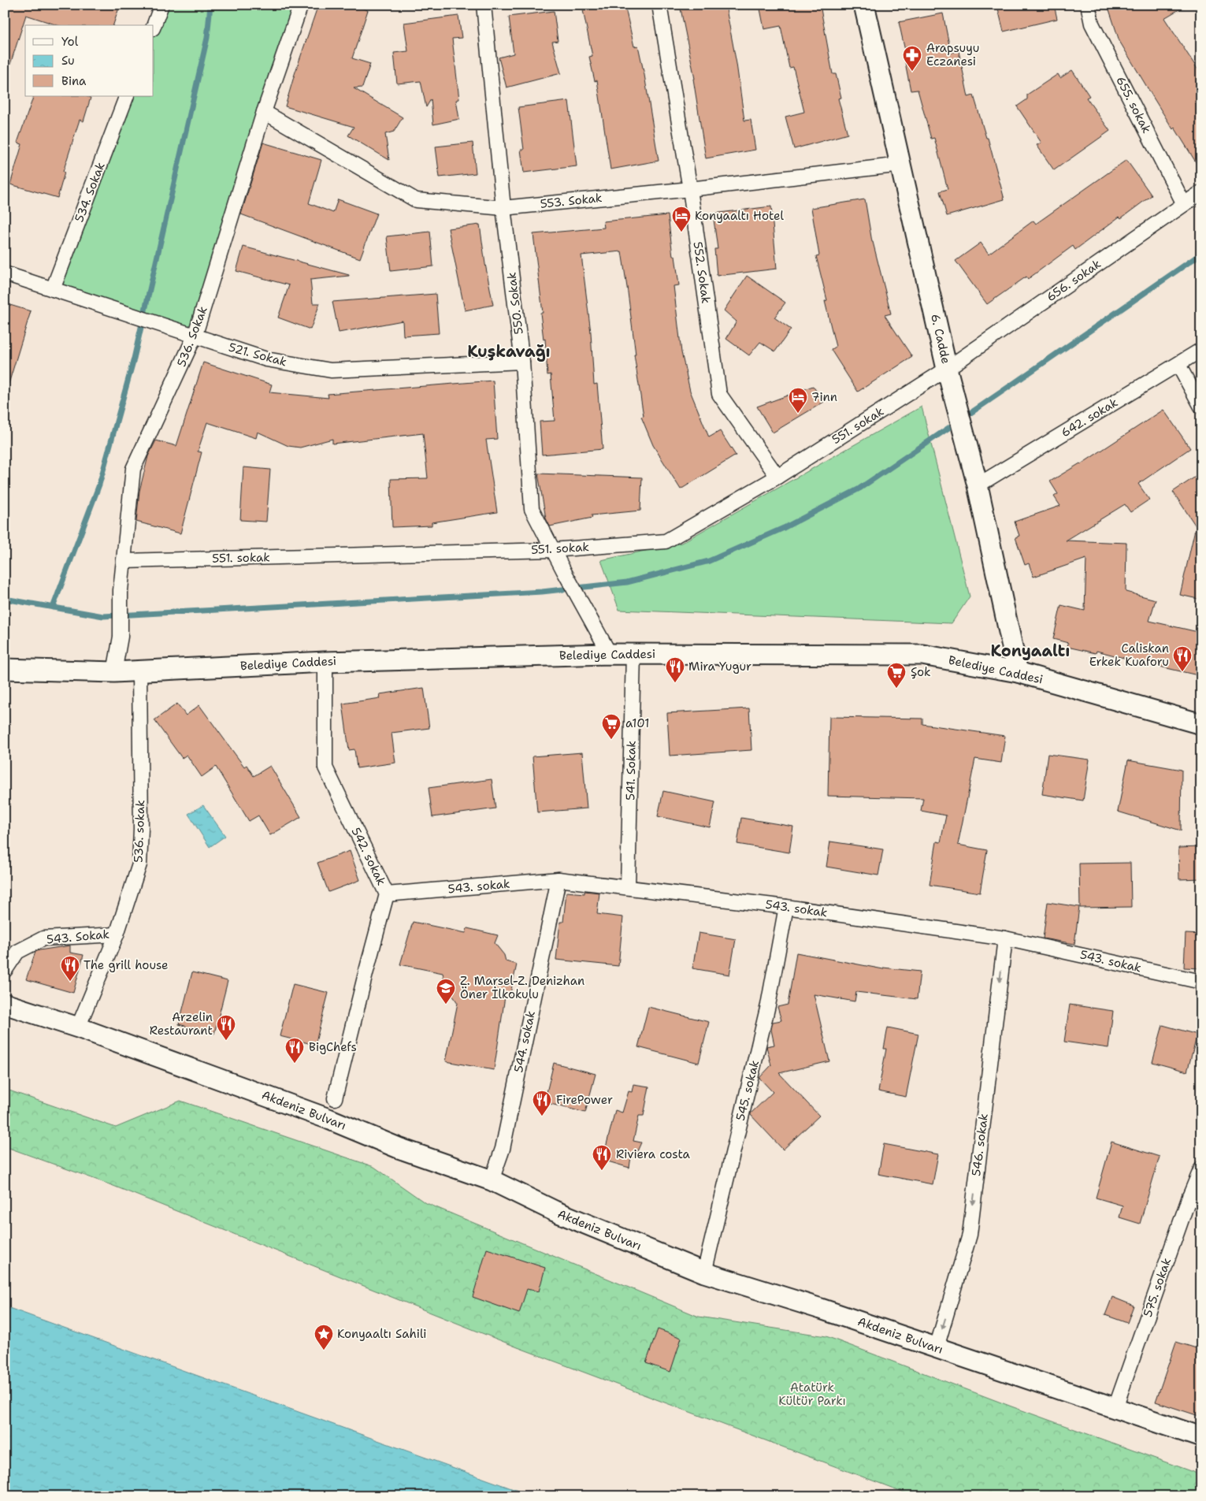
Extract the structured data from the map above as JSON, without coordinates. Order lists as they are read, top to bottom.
{
  "streets": {
    "main road": ["6. Cadde", "Belediye Caddesi", "Akdeniz Bulvarı"],
    "street": [
      "655. sokak",
      "534. Sokak",
      "553. Sokak",
      "552. Sokak",
      "656. sokak",
      "550. Sokak",
      "536. Sokak",
      "521. Sokak",
      "642. sokak",
      "551. sokak",
      "541. Sokak",
      "536. sokak",
      "542. sokak",
      "543. sokak",
      "543. Sokak",
      "544. sokak",
      "545. sokak",
      "546. sokak",
      "575. sokak"
    ]
  },
  "crossings": [
    ["655. sokak", "656. sokak"],
    ["534. Sokak", "521. Sokak"],
    ["553. Sokak", "552. Sokak"],
    ["553. Sokak", "550. Sokak"],
    ["553. Sokak", "536. Sokak"],
    ["553. Sokak", "6. Cadde"],
    ["552. Sokak", "551. sokak"],
    ["656. sokak", "6. Cadde"],
    ["656. sokak", "551. sokak"],
    ["550. Sokak", "521. Sokak"],
    ["550. Sokak", "551. sokak"],
    ["550. Sokak", "Belediye Caddesi"],
    ["536. Sokak", "521. Sokak"],
    ["536. Sokak", "551. sokak"],
    ["536. Sokak", "Belediye Caddesi"],
    ["6. Cadde", "642. sokak"],
    ["6. Cadde", "551. sokak"],
    ["6. Cadde", "Belediye Caddesi"],
    ["Belediye Caddesi", "541. Sokak"],
    ["Belediye Caddesi", "536. sokak"],
    ["Belediye Caddesi", "542. sokak"],
    ["541. Sokak", "543. sokak"],
    ["536. sokak", "543. Sokak"],
    ["536. sokak", "Akdeniz Bulvarı"],
    ["542. sokak", "543. sokak"],
    ["543. sokak", "544. sokak"],
    ["543. sokak", "545. sokak"],
    ["543. sokak", "546. sokak"],
    ["544. sokak", "Akdeniz Bulvarı"],
    ["545. sokak", "Akdeniz Bulvarı"],
    ["Akdeniz Bulvarı", "546. sokak"],
    ["Akdeniz Bulvarı", "575. sokak"]
  ],
  "one_way": ["546. sokak"],
  "districts": ["Kuşkavağı", "Konyaaltı"],
  "parks": ["Atatürk Kültür Parkı"],
  "places": {
    "pharmacy": ["Arapsuyu Eczanesi"],
    "hotel": ["Konyaaltı Hotel", "7inn"],
    "restaurant": [
      "Caliskan Erkek Kuaforu",
      "Mira Yugur",
      "The grill house",
      "Arzelin Restaurant",
      "BigChefs",
      "FirePower",
      "Riviera costa"
    ],
    "supermarket": ["Şok", "a101"],
    "school or university": ["Z. Marsel-Z. Denizhan Öner İlkokulu"],
    "place": ["Konyaaltı Sahili"]
  },
  "legend": ["Yol", "Su", "Bina"]
}
